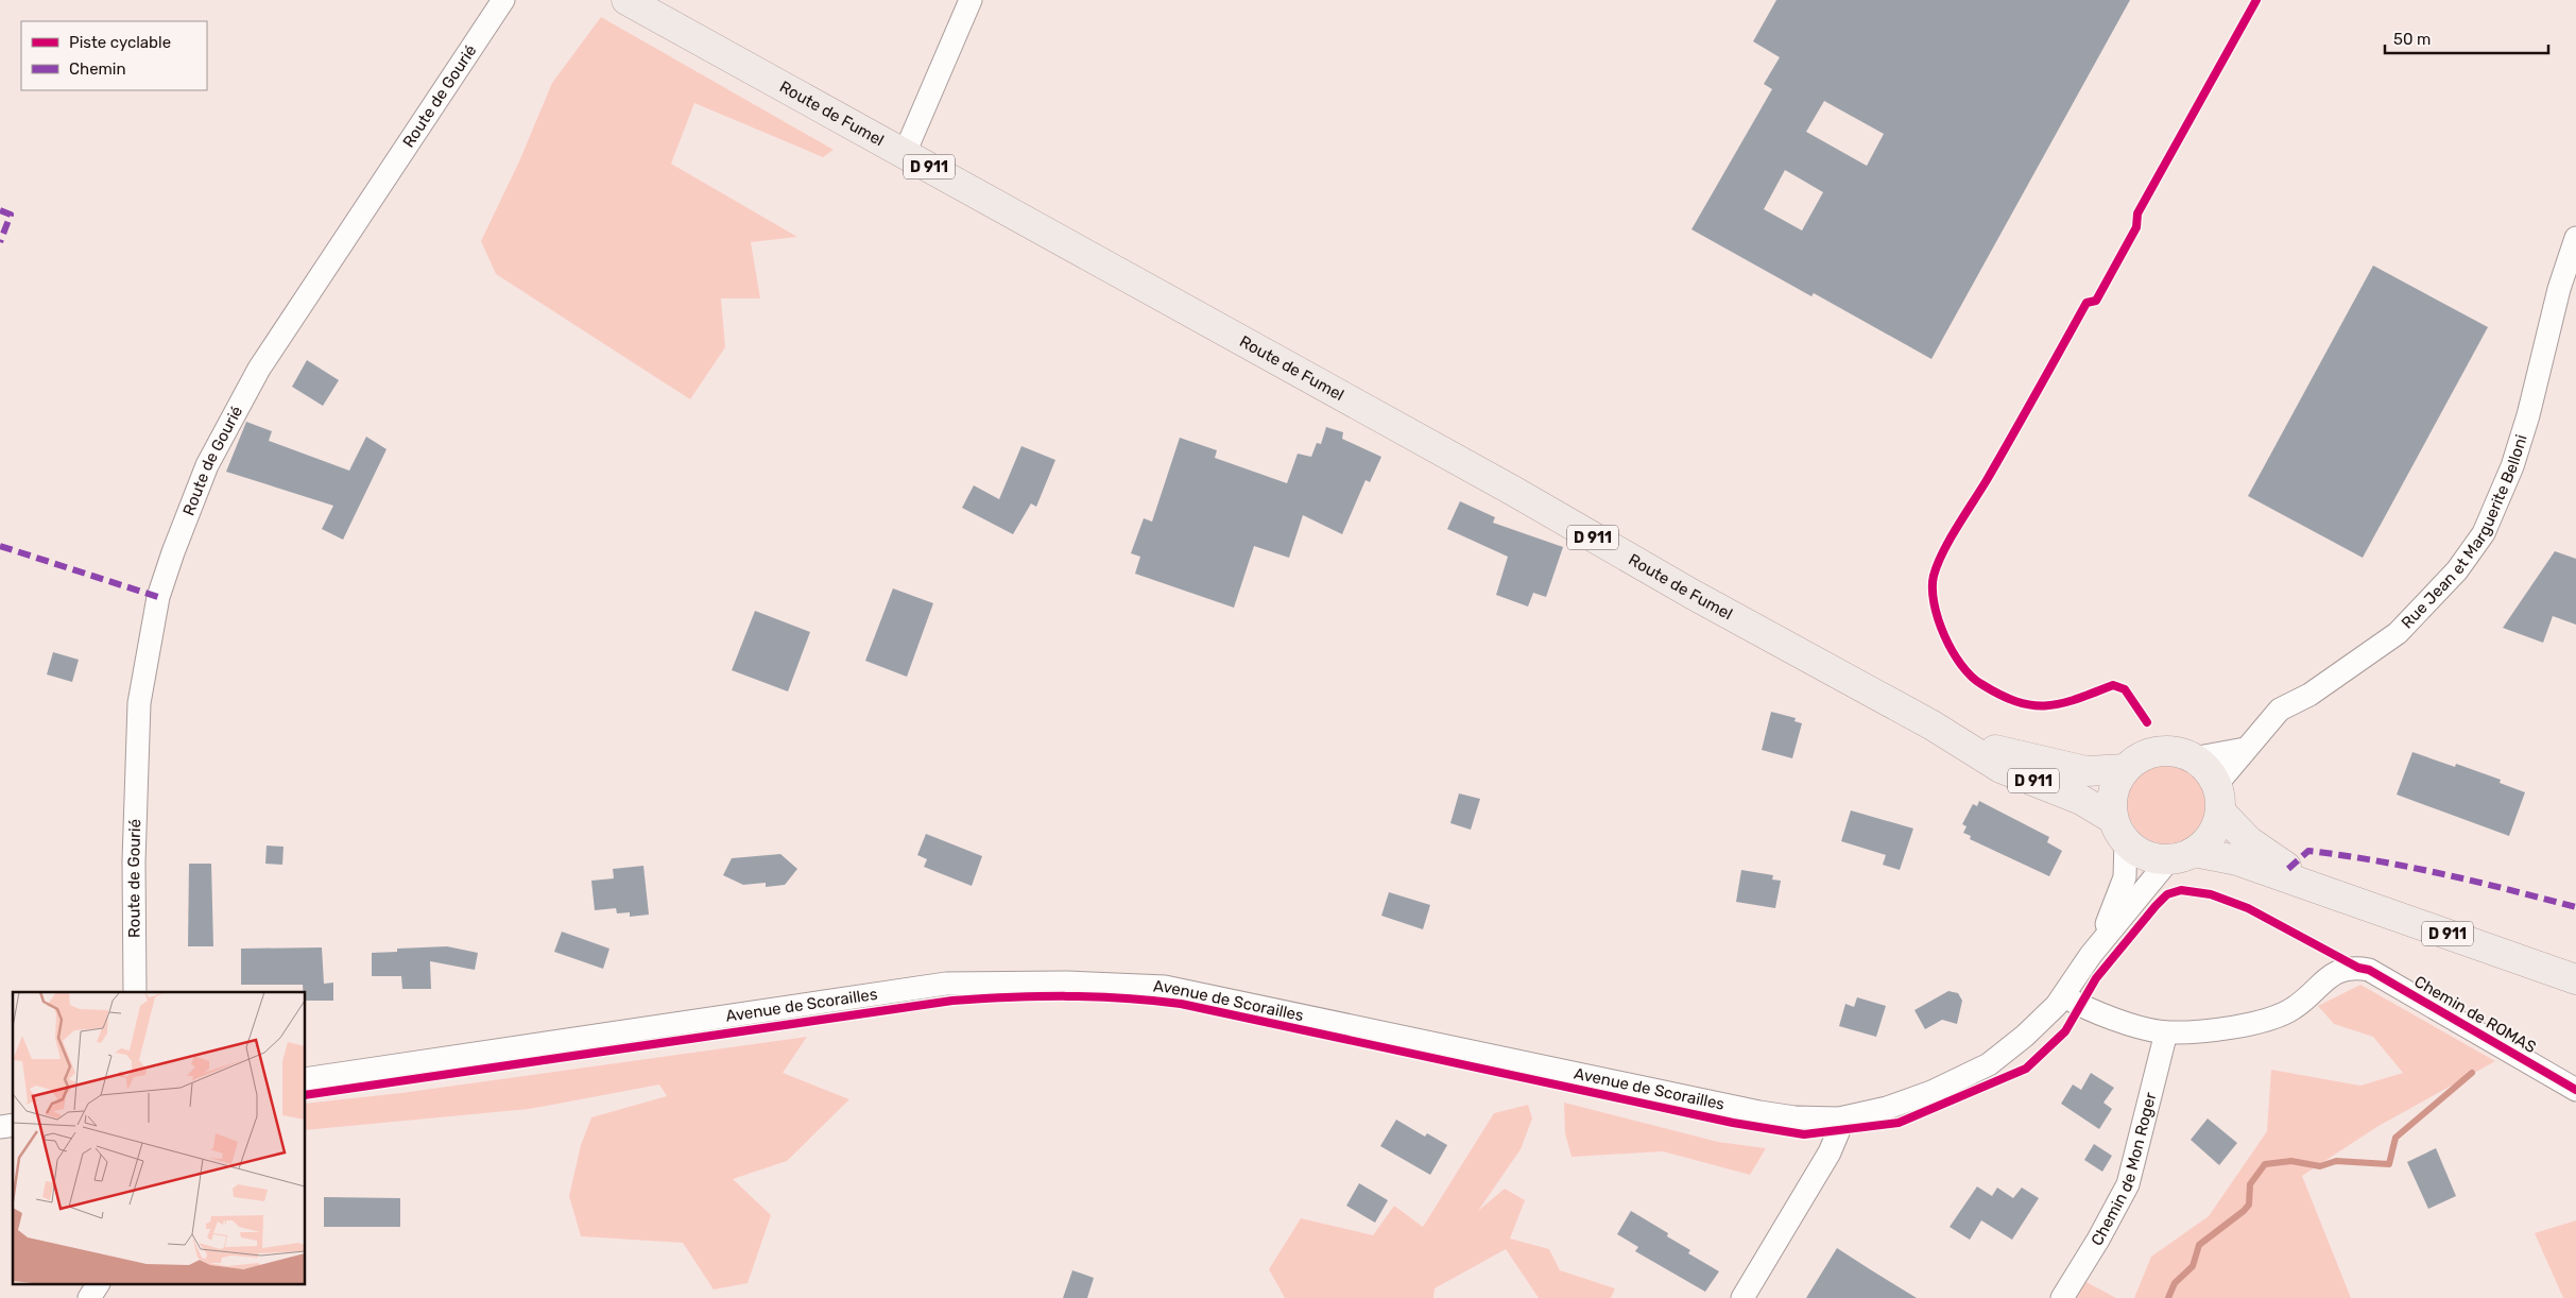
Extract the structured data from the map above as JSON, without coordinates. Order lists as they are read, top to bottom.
{
  "streets": {
    "main road": ["Route de Fumel", "D 911"],
    "street": [
      "Route de Gourié",
      "Rue Jean et Marguerite Belloni",
      "Avenue de Scorailles",
      "Chemin de ROMAS",
      "Chemin de Mon Roger"
    ]
  },
  "crossings": [
    ["Route de Fumel", "D 911"],
    ["Route de Fumel", "Rue Jean et Marguerite Belloni"],
    ["Route de Fumel", "Avenue de Scorailles"],
    ["D 911", "Rue Jean et Marguerite Belloni"],
    ["D 911", "Avenue de Scorailles"],
    ["Rue Jean et Marguerite Belloni", "Avenue de Scorailles"],
    ["Avenue de Scorailles", "Chemin de ROMAS"],
    ["Chemin de ROMAS", "Chemin de Mon Roger"]
  ],
  "legend": ["Piste cyclable", "Chemin"],
  "scale_bar": "50 m"
}
